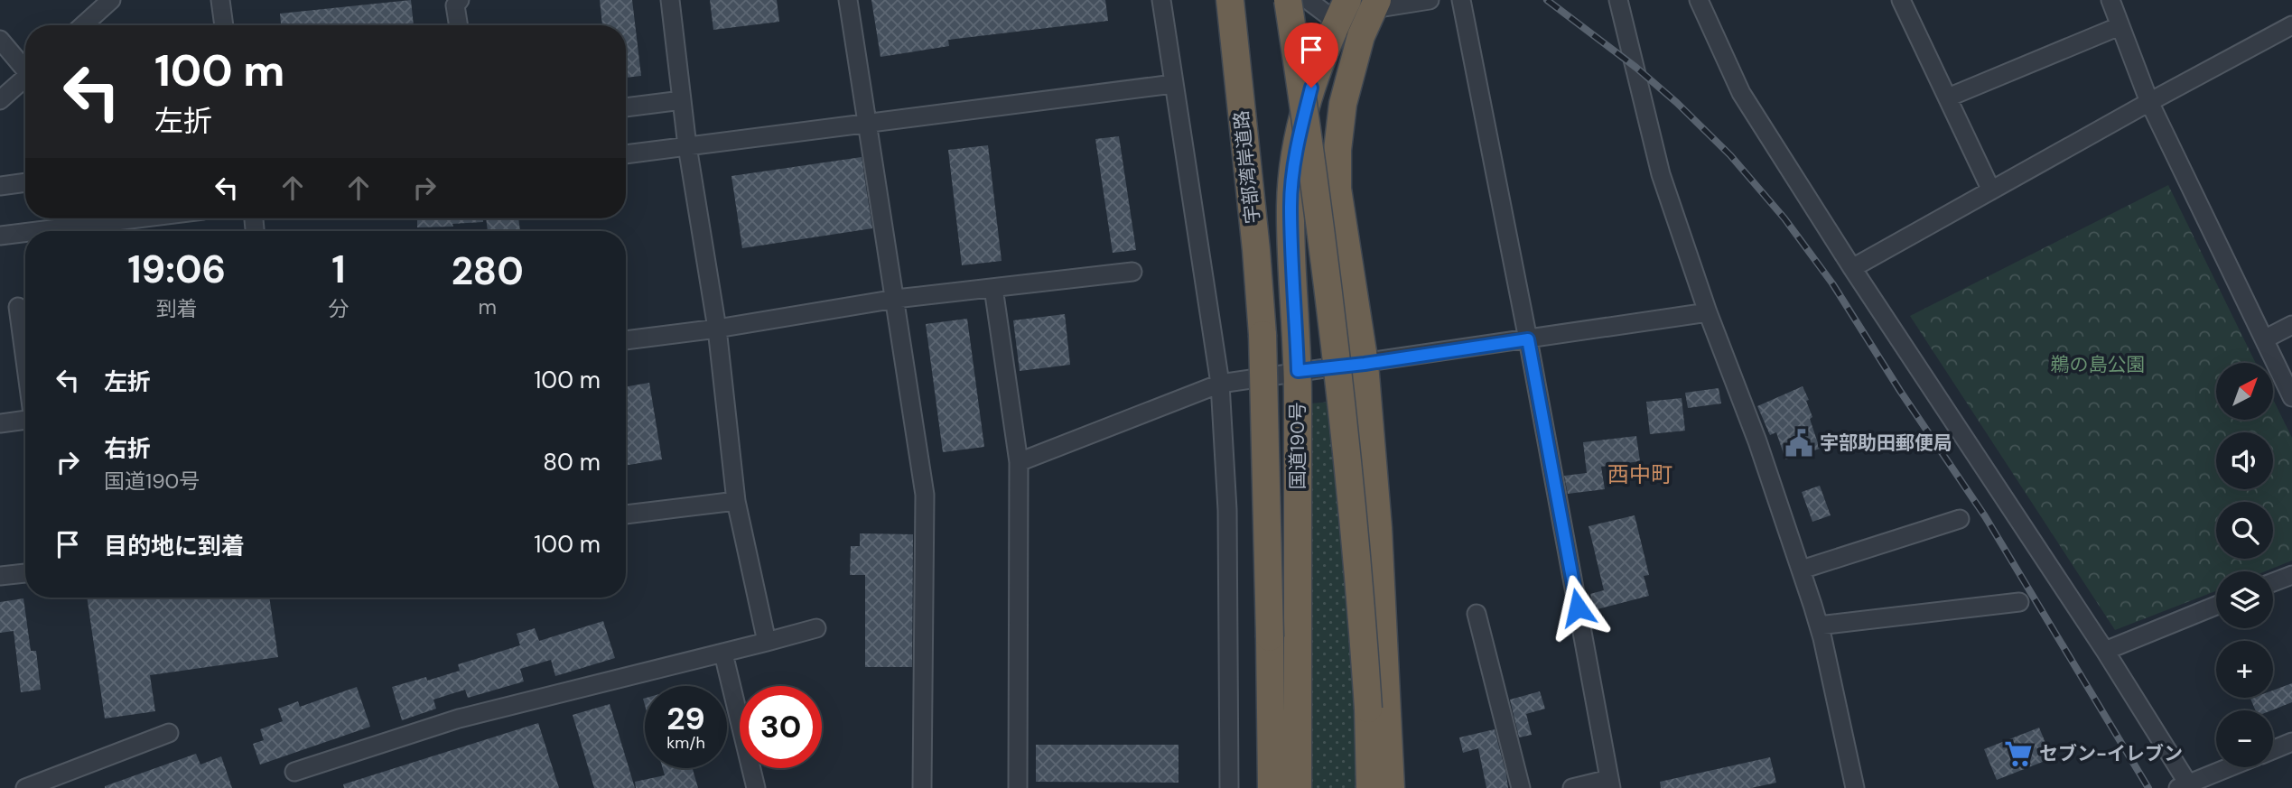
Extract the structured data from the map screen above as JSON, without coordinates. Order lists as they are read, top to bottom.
{
  "streets": {
    "highway": ["宇部湾岸道路", "国道190号"]
  },
  "districts": ["西中町"],
  "parks": ["鵜の島公園"],
  "places": {
    "public building": ["宇部助田郵便局"],
    "supermarket": ["セブン-イレブン"]
  },
  "north": "top right",
  "page": {
    "turn": ["100 m", "左折"],
    "eta": [
      "19:06",
      "到着",
      "1",
      "分",
      "280",
      "m"
    ],
    "list": [
      {
        "name": "左折",
        "value": "100 m"
      },
      {
        "name": "右折",
        "note": "国道190号",
        "value": "80 m"
      },
      {
        "name": "目的地に到着",
        "value": "100 m"
      }
    ],
    "map_buttons": ["+", "−"],
    "speed": "29 km/h",
    "limit": "30"
  }
}
